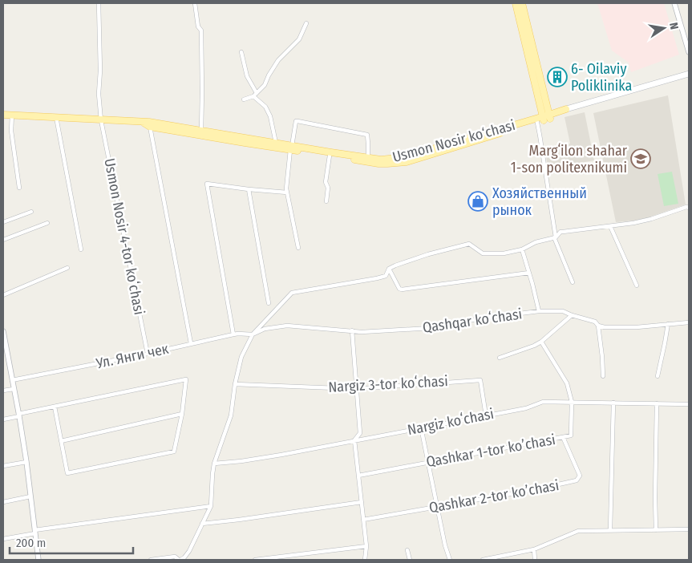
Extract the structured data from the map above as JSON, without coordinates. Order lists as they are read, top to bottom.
{
  "streets": {
    "main road": ["Usmon Nosir ko‘chasi"],
    "street": [
      "Usmon Nosir 4-tor koʻchasi",
      "Qashqar koʻchasi",
      "Ул. Янги чек",
      "Nargiz 3-tor koʻchasi",
      "Nargiz koʻchasi",
      "Qashkar 1-tor koʼchasi",
      "Qashkar 2-tor koʼchasi"
    ]
  },
  "crossings": [
    ["Usmon Nosir ko‘chasi", "Usmon Nosir 4-tor koʻchasi"],
    ["Usmon Nosir 4-tor koʻchasi", "Ул. Янги чек"],
    ["Qashqar koʻchasi", "Ул. Янги чек"],
    ["Nargiz 3-tor koʻchasi", "Nargiz koʻchasi"],
    ["Nargiz koʻchasi", "Qashkar 1-tor koʼchasi"],
    ["Qashkar 1-tor koʼchasi", "Qashkar 2-tor koʼchasi"]
  ],
  "places": {
    "building": ["6- Oilaviy Poliklinika"],
    "school or university": ["Margʻilon shahar 1-son politexnikumi"],
    "shop": ["Хозяйственный рынок"]
  },
  "scale_bar": "200 m",
  "north": "right"
}
